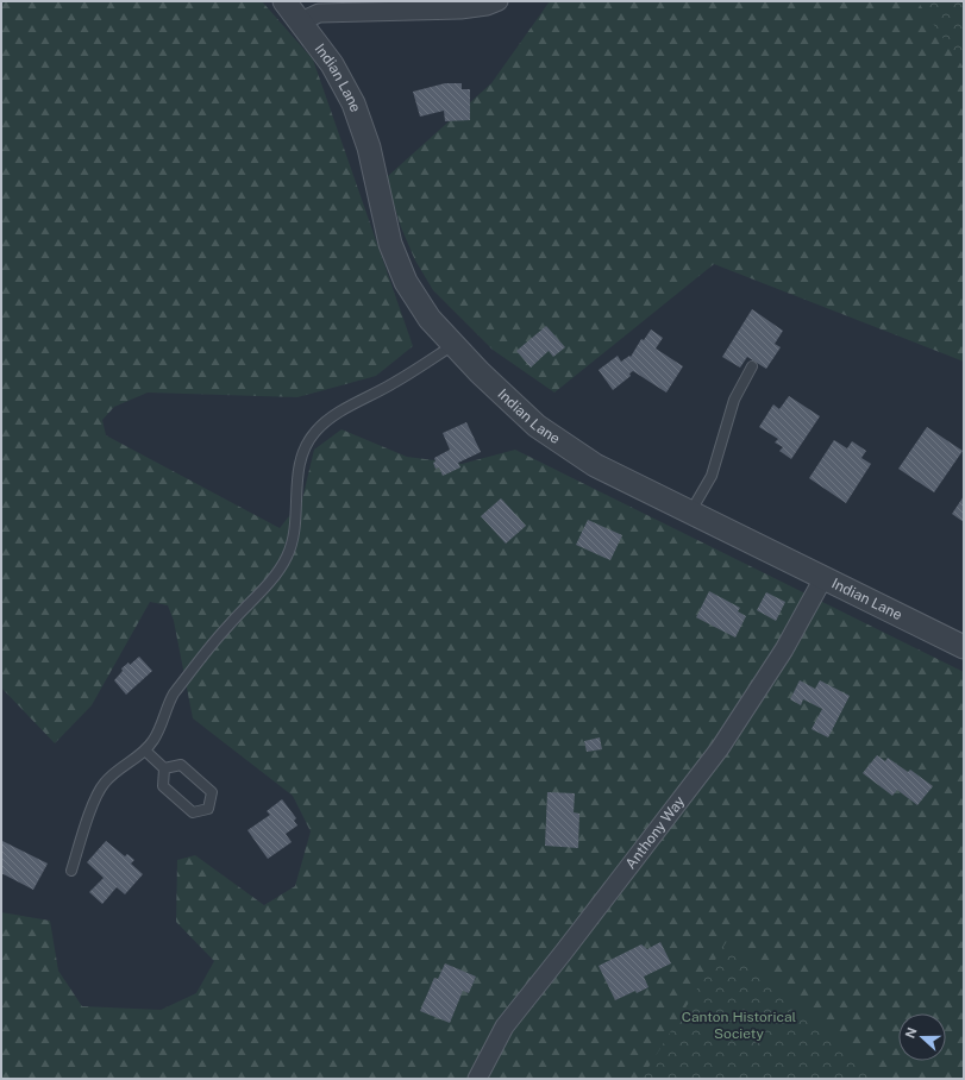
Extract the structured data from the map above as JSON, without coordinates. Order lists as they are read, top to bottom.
{
  "streets": {
    "street": ["Indian Lane", "Anthony Way"]
  },
  "crossings": [
    ["Indian Lane", "Anthony Way"]
  ],
  "parks": ["Canton Historical Society"],
  "north": "left"
}
